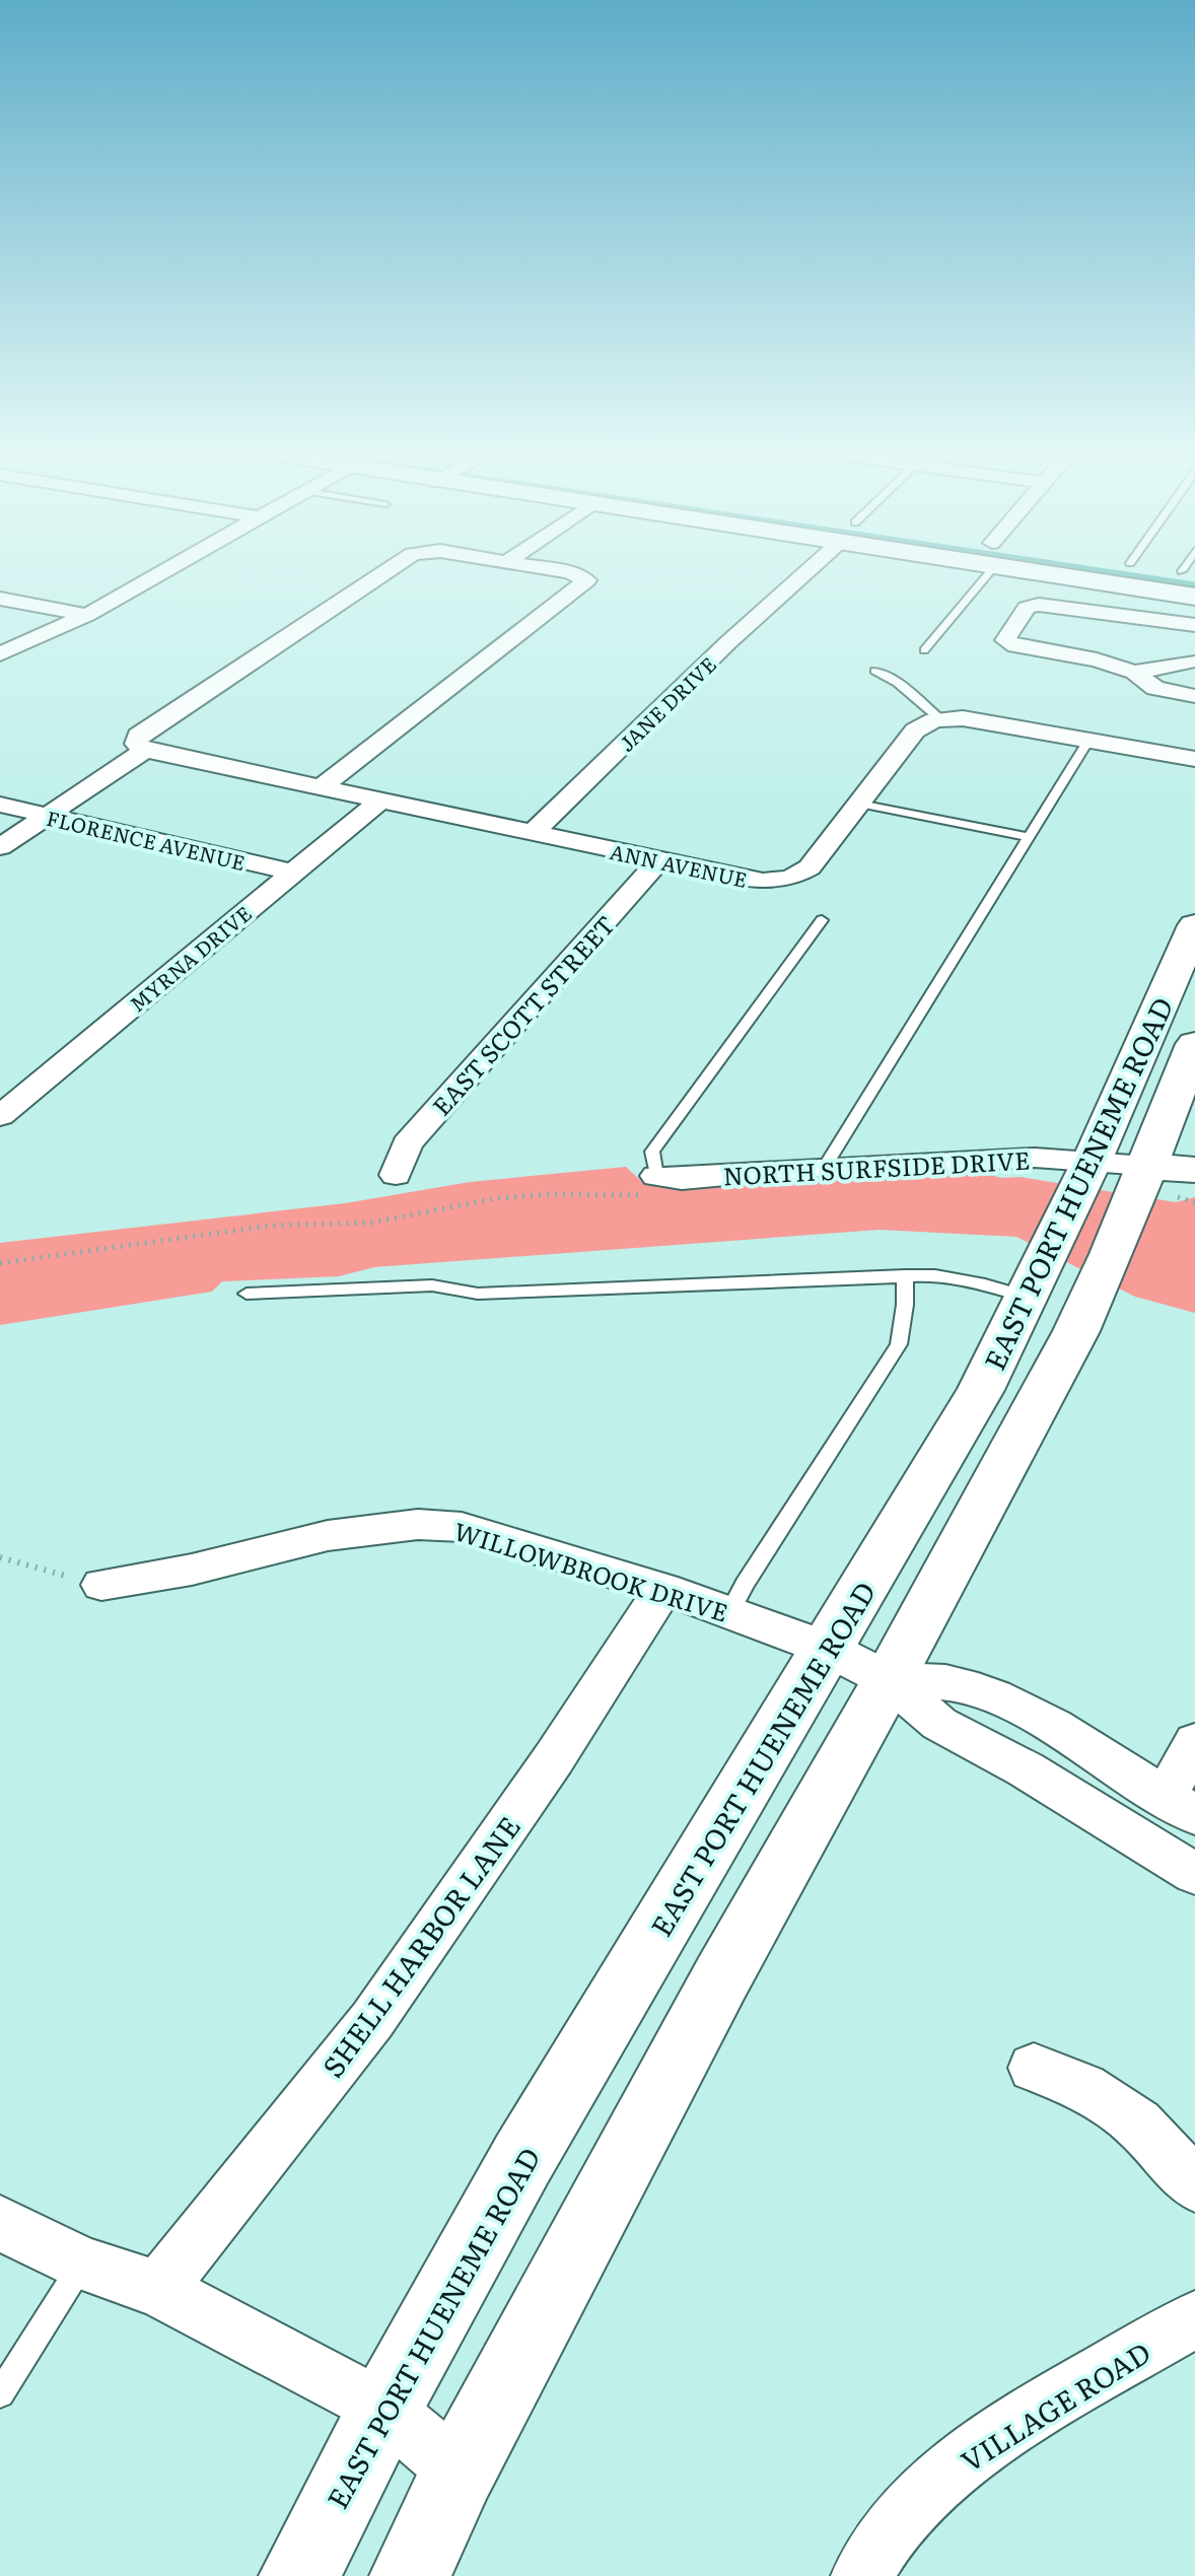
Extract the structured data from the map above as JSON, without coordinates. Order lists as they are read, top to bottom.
{
  "streets": {
    "main road": ["EAST PORT HUENEME ROAD"],
    "street": [
      "JANE DRIVE",
      "FLORENCE AVENUE",
      "ANN AVENUE",
      "MYRNA DRIVE",
      "EAST SCOTT STREET",
      "NORTH SURFSIDE DRIVE",
      "WILLOWBROOK DRIVE",
      "SHELL HARBOR LANE",
      "VILLAGE ROAD"
    ]
  },
  "crossings": [
    ["JANE DRIVE", "ANN AVENUE"],
    ["FLORENCE AVENUE", "MYRNA DRIVE"],
    ["ANN AVENUE", "MYRNA DRIVE"],
    ["ANN AVENUE", "EAST SCOTT STREET"],
    ["NORTH SURFSIDE DRIVE", "EAST PORT HUENEME ROAD"],
    ["EAST PORT HUENEME ROAD", "WILLOWBROOK DRIVE"],
    ["WILLOWBROOK DRIVE", "SHELL HARBOR LANE"]
  ]
}
